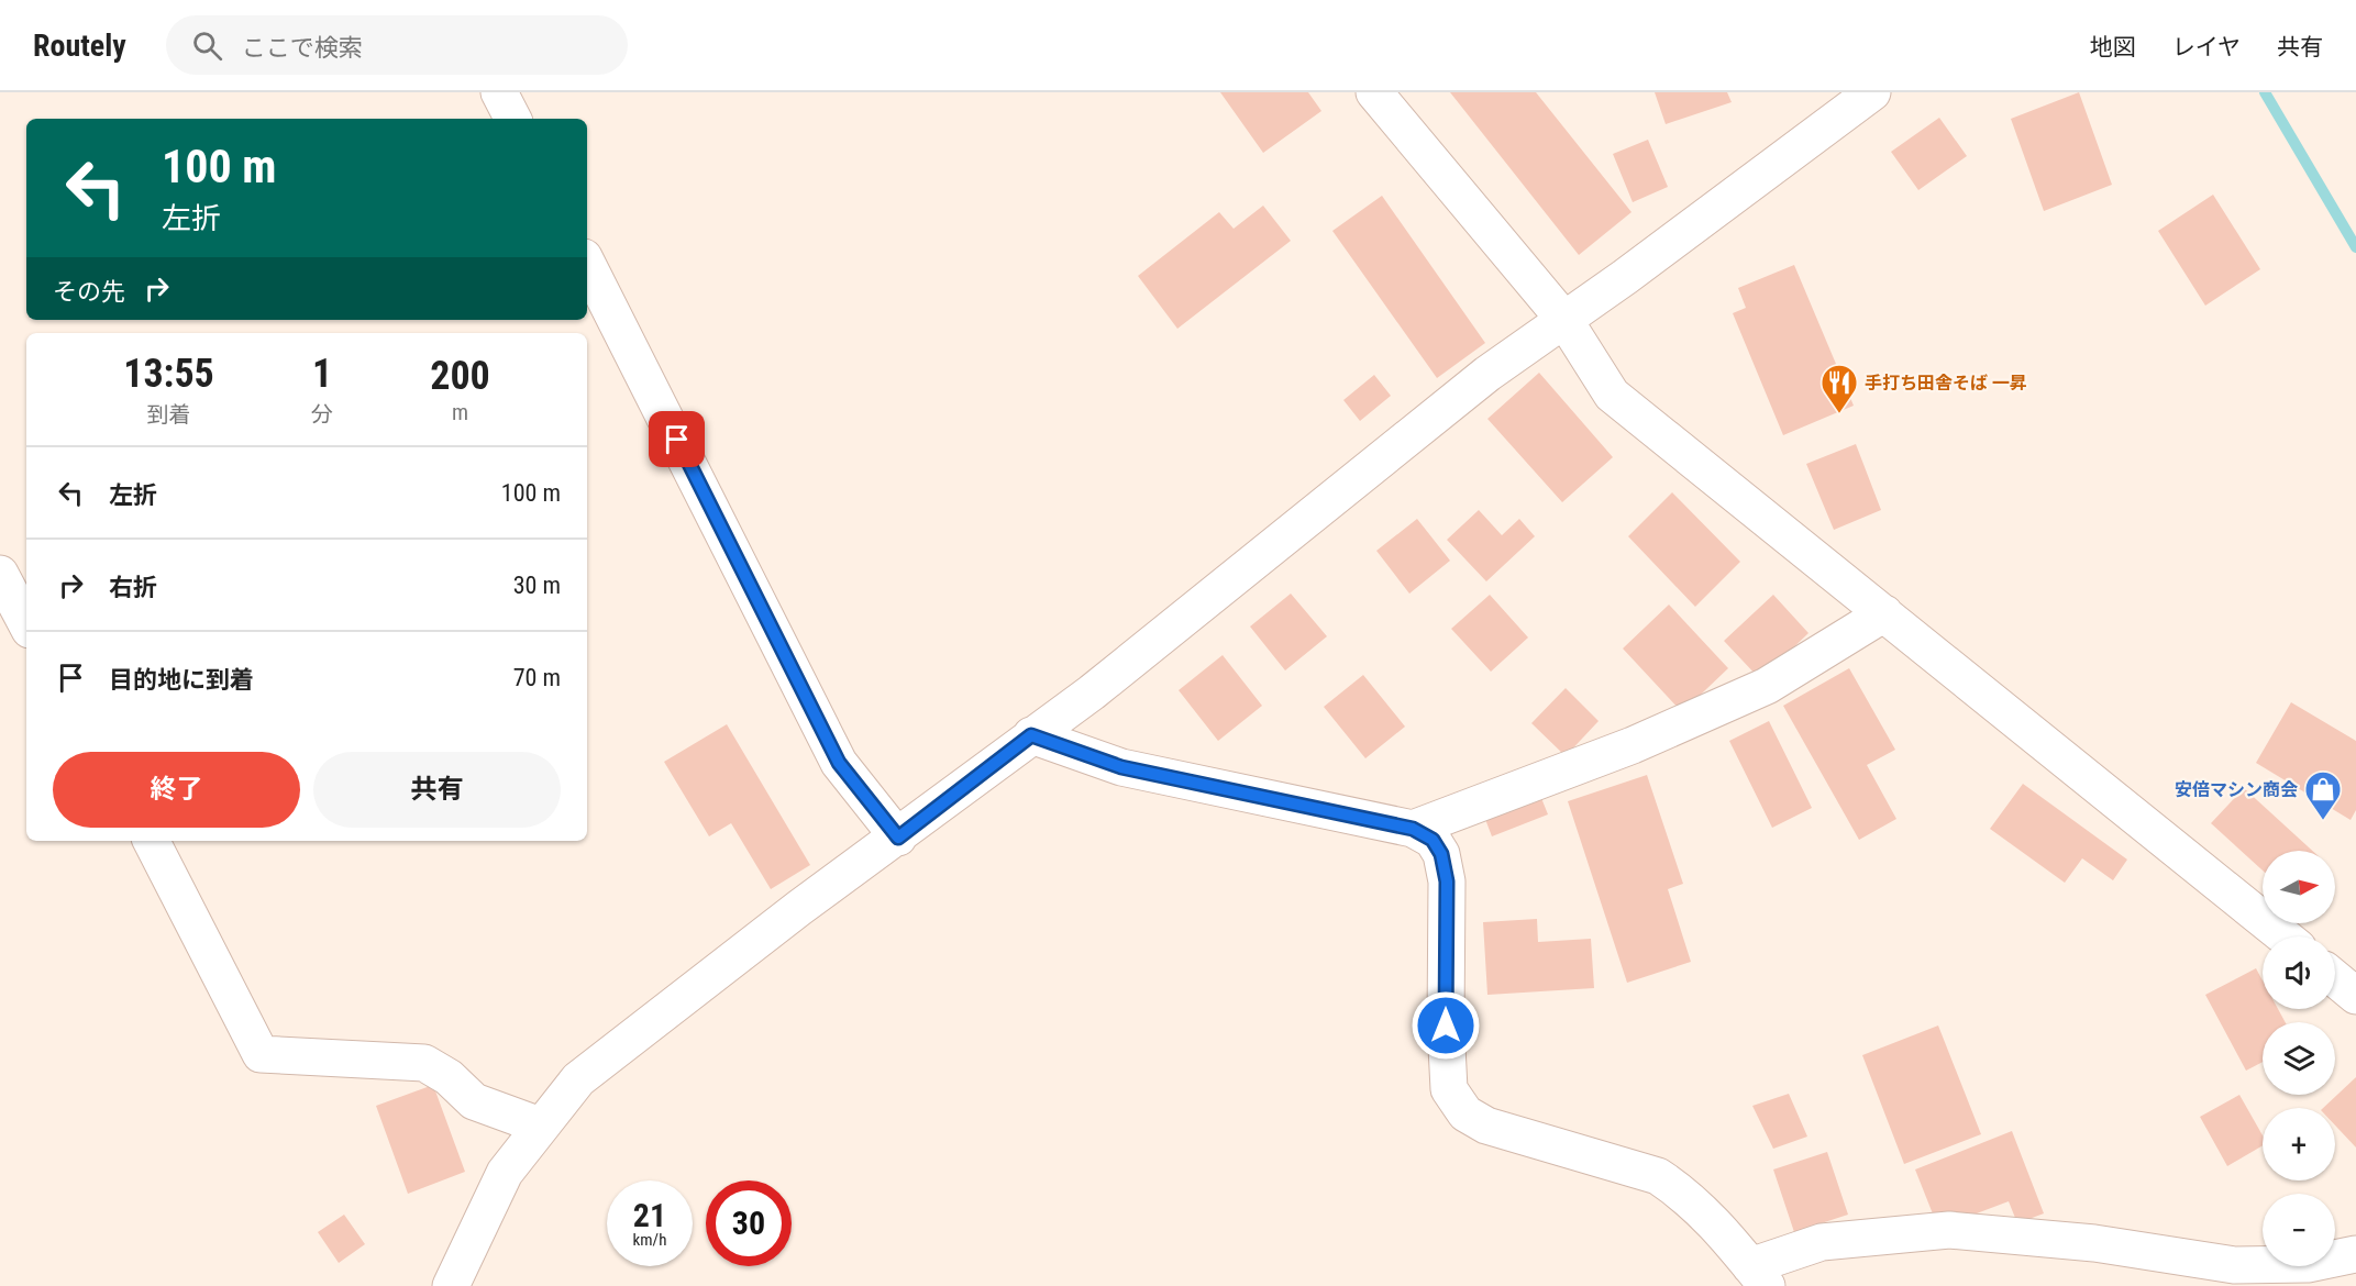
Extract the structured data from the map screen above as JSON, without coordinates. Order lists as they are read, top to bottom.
{
  "places": {
    "restaurant": ["手打ち田舎そば 一昇"],
    "shop": ["安倍マシン商会"]
  },
  "north": "right",
  "page": {
    "header": "Routely",
    "search": "ここで検索",
    "nav": ["地図", "レイヤ", "共有"],
    "turn": ["100 m", "左折"],
    "then": "その先",
    "eta": [
      "13:55",
      "到着",
      "1",
      "分",
      "200",
      "m"
    ],
    "list": [
      {
        "name": "左折",
        "value": "100 m"
      },
      {
        "name": "右折",
        "value": "30 m"
      },
      {
        "name": "目的地に到着",
        "value": "70 m"
      }
    ],
    "buttons": ["終了", "共有"],
    "map_buttons": ["+", "−"],
    "speed": "21 km/h",
    "limit": "30"
  }
}
